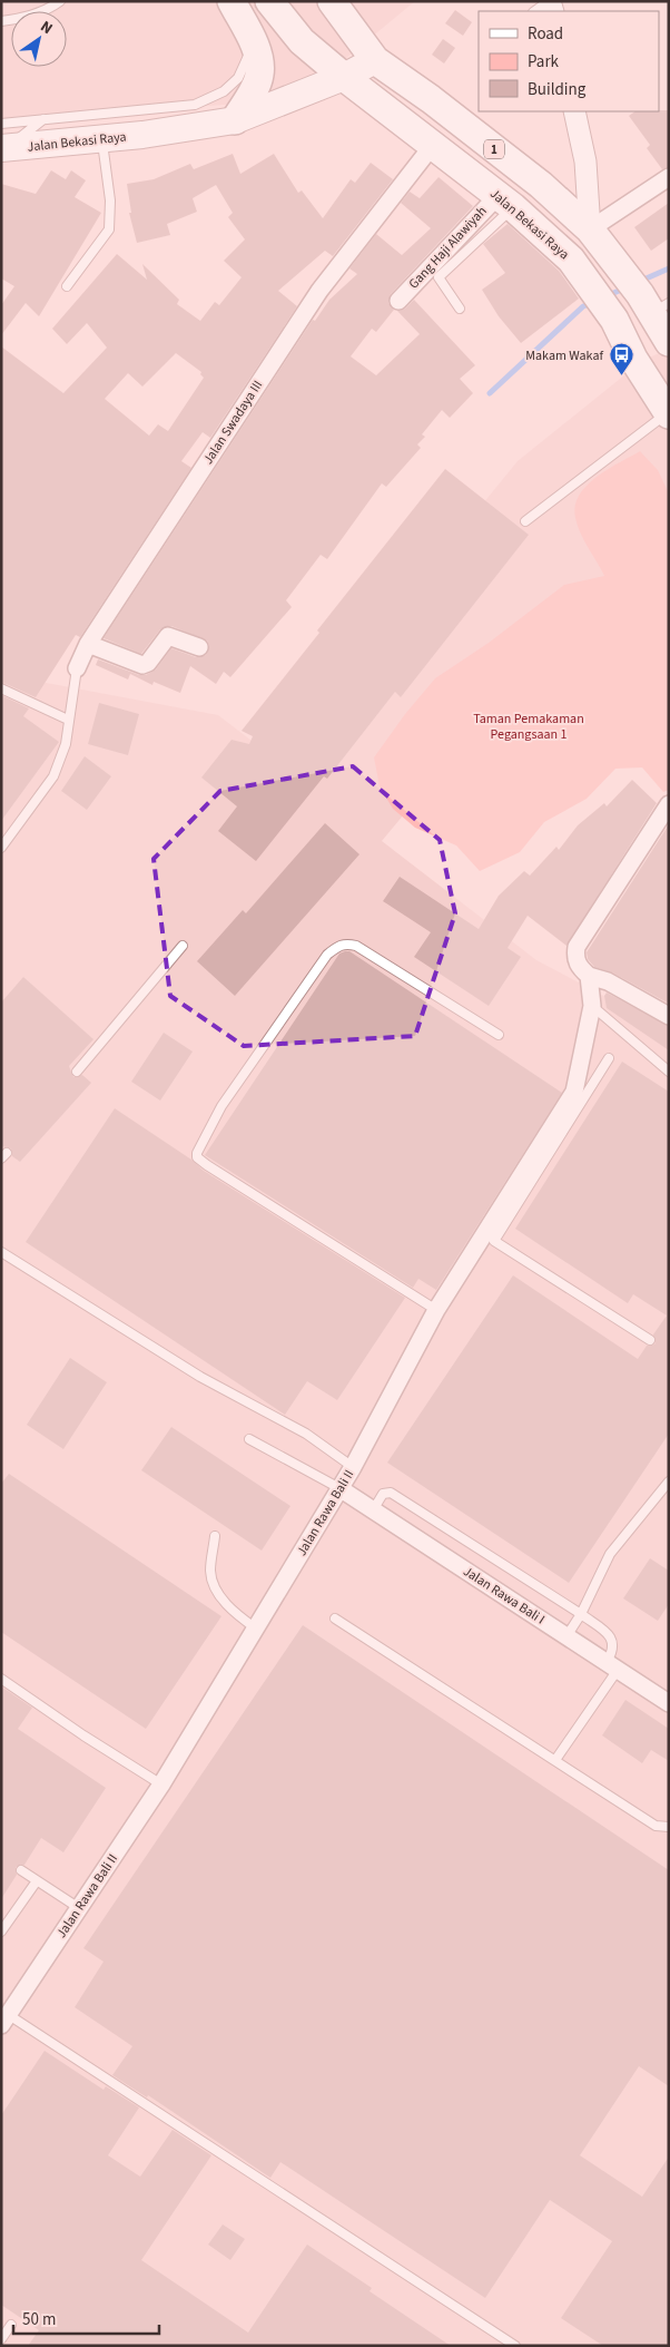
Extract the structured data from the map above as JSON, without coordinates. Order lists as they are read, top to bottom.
{
  "streets": {
    "highway": ["Jalan Bekasi Raya", "1"],
    "street": [
      "Gang Haji Alawiyah",
      "Jalan Swadaya III",
      "Jalan Rawa Bali II",
      "Jalan Rawa Bali I"
    ]
  },
  "crossings": [
    ["Jalan Bekasi Raya", "1"],
    ["Jalan Bekasi Raya", "Gang Haji Alawiyah"],
    ["Jalan Bekasi Raya", "Jalan Swadaya III"],
    ["Jalan Rawa Bali II", "Jalan Rawa Bali I"]
  ],
  "parks": ["Taman Pemakaman Pegangsaan 1"],
  "places": {
    "bus stop": ["Makam Wakaf"]
  },
  "legend": ["Road", "Park", "Building"],
  "scale_bar": "50 m",
  "north": "top right"
}
